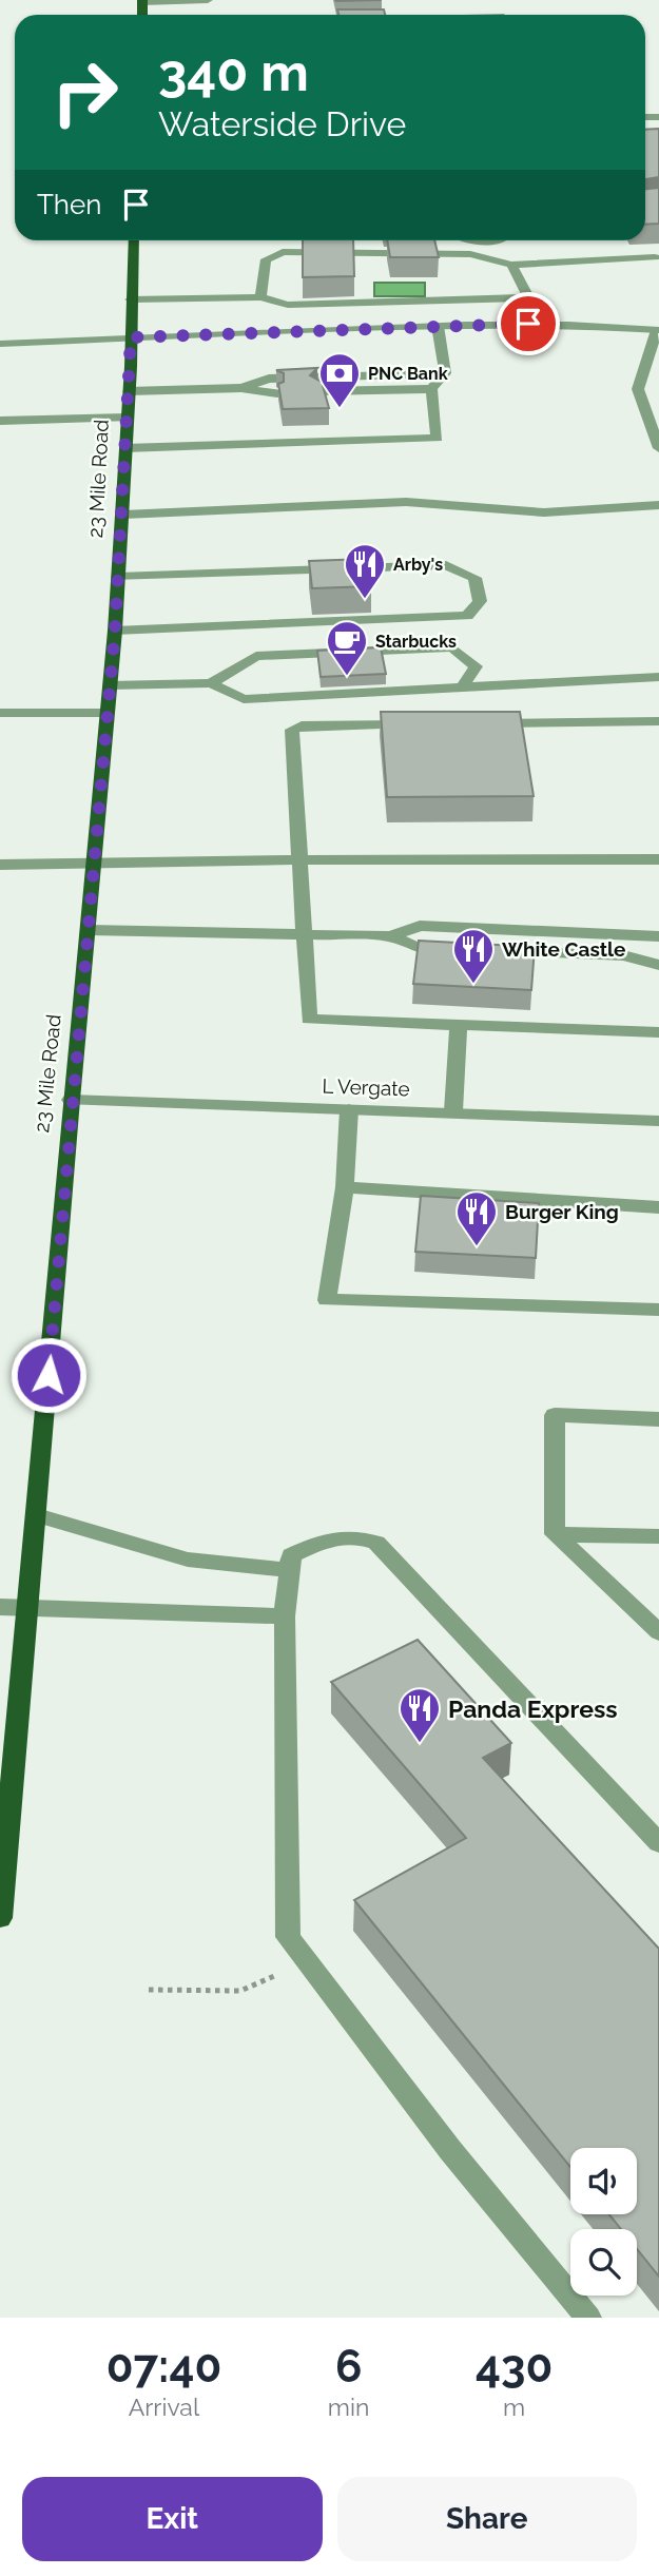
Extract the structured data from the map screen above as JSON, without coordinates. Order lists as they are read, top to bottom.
{
  "streets": {
    "main road": ["23 Mile Road"],
    "street": ["L Vergate"]
  },
  "crossings": [
    ["23 Mile Road", "L Vergate"]
  ],
  "places": {
    "bank": ["PNC Bank"],
    "restaurant": [
      "Arby's",
      "White Castle",
      "Burger King",
      "Panda Express"
    ],
    "cafe": ["Starbucks"]
  },
  "page": {
    "turn": ["340 m", "Waterside Drive"],
    "then": "Then",
    "eta": [
      "07:40",
      "Arrival",
      "6",
      "min",
      "430",
      "m"
    ],
    "buttons": ["Exit", "Share"]
  }
}
